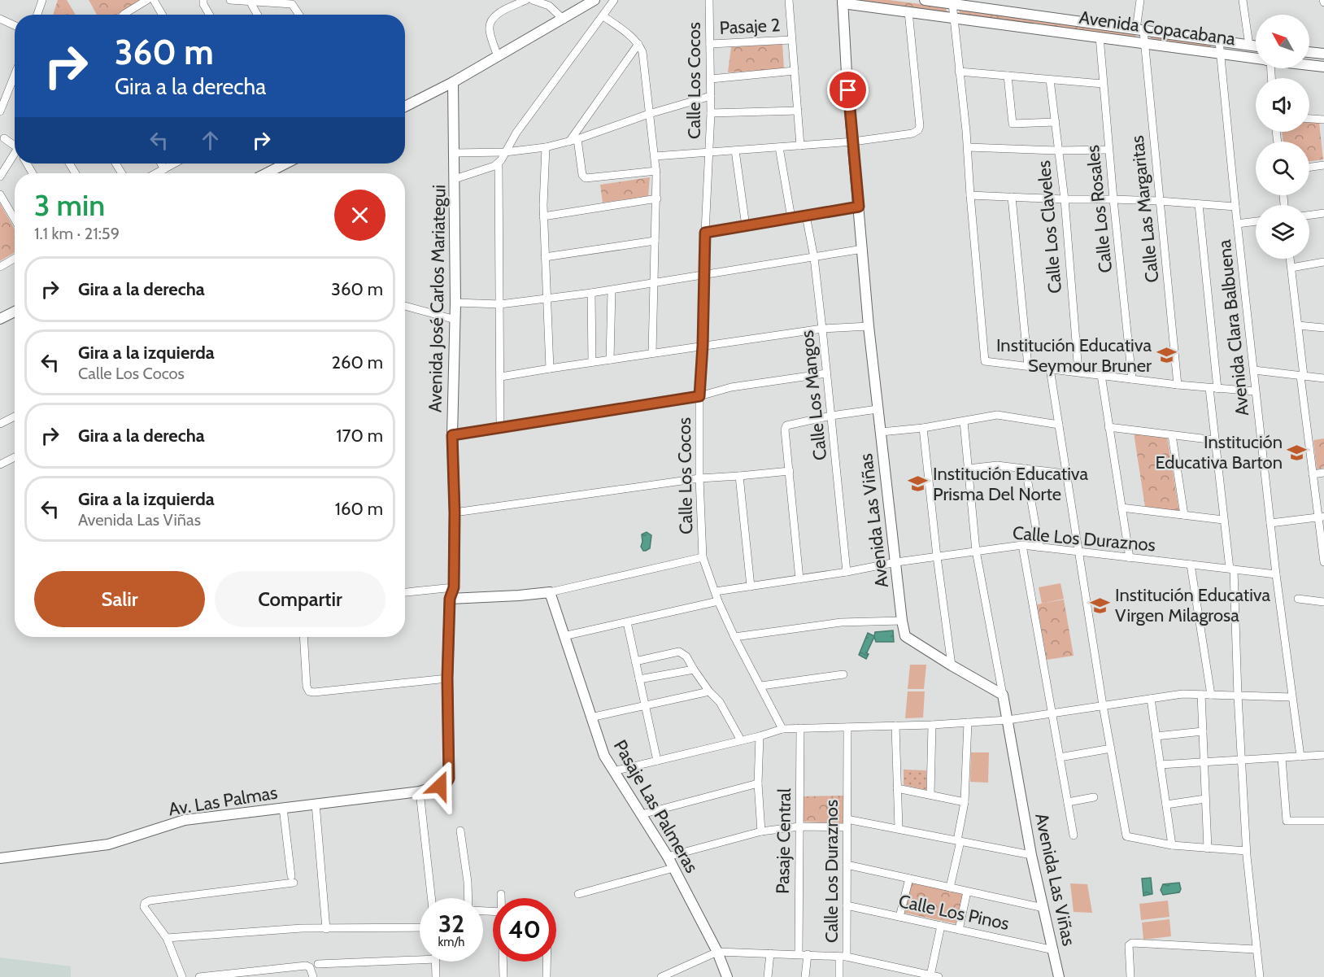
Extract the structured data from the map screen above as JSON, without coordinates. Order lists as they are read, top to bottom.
{
  "streets": {
    "street": [
      "Pasaje 2",
      "Avenida Copacabana",
      "Calle Los Cocos",
      "Calle Los Rosales",
      "Calle Las Margaritas",
      "Calle Los Claveles",
      "Avenida José Carlos Mariategui",
      "Avenida Clara Balbuena",
      "Calle Los Mangos",
      "Avenida Las Viñas",
      "Calle Los Duraznos",
      "Av. Las Palmas",
      "Pasaje Las Palmeras",
      "Pasaje Central",
      "Calle Los Pinos"
    ]
  },
  "crossings": [
    ["Pasaje 2", "Calle Los Cocos"],
    ["Avenida Copacabana", "Calle Los Rosales"],
    ["Avenida Copacabana", "Calle Las Margaritas"],
    ["Avenida Copacabana", "Avenida Clara Balbuena"],
    ["Avenida Copacabana", "Avenida Las Viñas"],
    ["Calle Los Cocos", "Calle Los Duraznos"],
    ["Avenida José Carlos Mariategui", "Av. Las Palmas"],
    ["Avenida Clara Balbuena", "Calle Los Duraznos"],
    ["Calle Los Mangos", "Calle Los Duraznos"],
    ["Avenida Las Viñas", "Calle Los Duraznos"],
    ["Avenida Las Viñas", "Calle Los Pinos"],
    ["Calle Los Duraznos", "Calle Los Pinos"]
  ],
  "places": {
    "school or university": [
      "Institución Educativa Seymour Bruner",
      "Institución Educativa Barton",
      "Institución Educativa Prisma Del Norte",
      "Institución Educativa Virgen Milagrosa"
    ]
  },
  "north": "top left",
  "page": {
    "turn": ["360 m", "Gira a la derecha"],
    "heading": ["3 min", "1.1 km · 21:59"],
    "list": [
      {
        "name": "Gira a la derecha",
        "value": "360 m"
      },
      {
        "name": "Gira a la izquierda",
        "note": "Calle Los Cocos",
        "value": "260 m"
      },
      {
        "name": "Gira a la derecha",
        "value": "170 m"
      },
      {
        "name": "Gira a la izquierda",
        "note": "Avenida Las Viñas",
        "value": "160 m"
      }
    ],
    "buttons": ["Salir", "Compartir"],
    "speed": "32 km/h",
    "limit": "40"
  }
}
